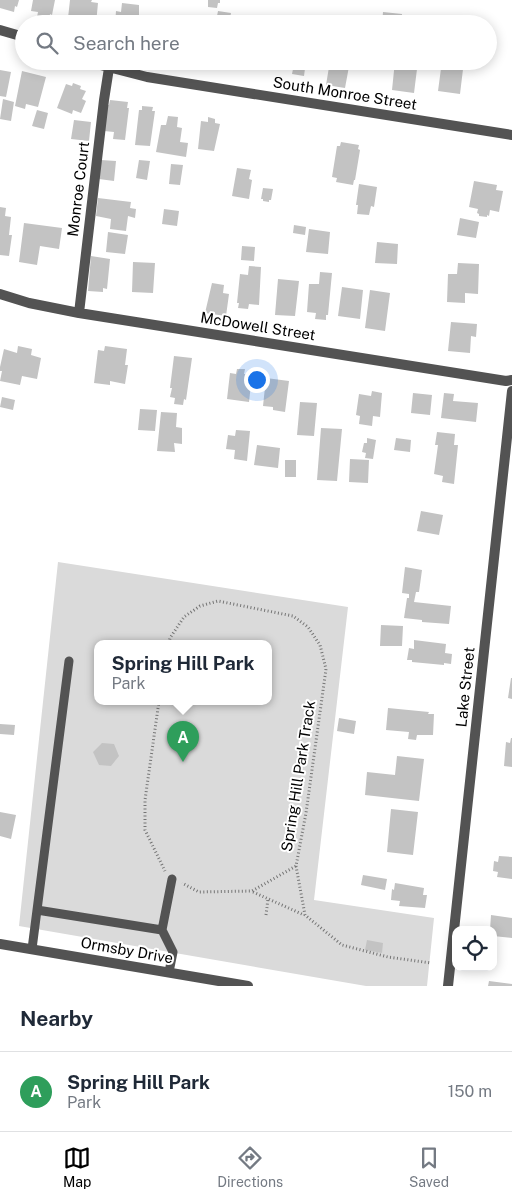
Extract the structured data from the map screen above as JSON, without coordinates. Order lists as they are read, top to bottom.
{
  "streets": {
    "street": [
      "South Monroe Street",
      "Monroe Court",
      "McDowell Street",
      "Lake Street",
      "Ormsby Drive"
    ],
    "path": ["Spring Hill Park Track"]
  },
  "crossings": [
    ["Monroe Court", "McDowell Street"]
  ],
  "page": {
    "search": "Search here",
    "popup": ["Spring Hill Park", "Park"],
    "pins": "A",
    "heading": "Nearby",
    "list": [
      {
        "mark": "A",
        "name": "Spring Hill Park",
        "note": "Park",
        "value": "150 m"
      }
    ],
    "nav": ["Map", "Directions", "Saved"]
  }
}
